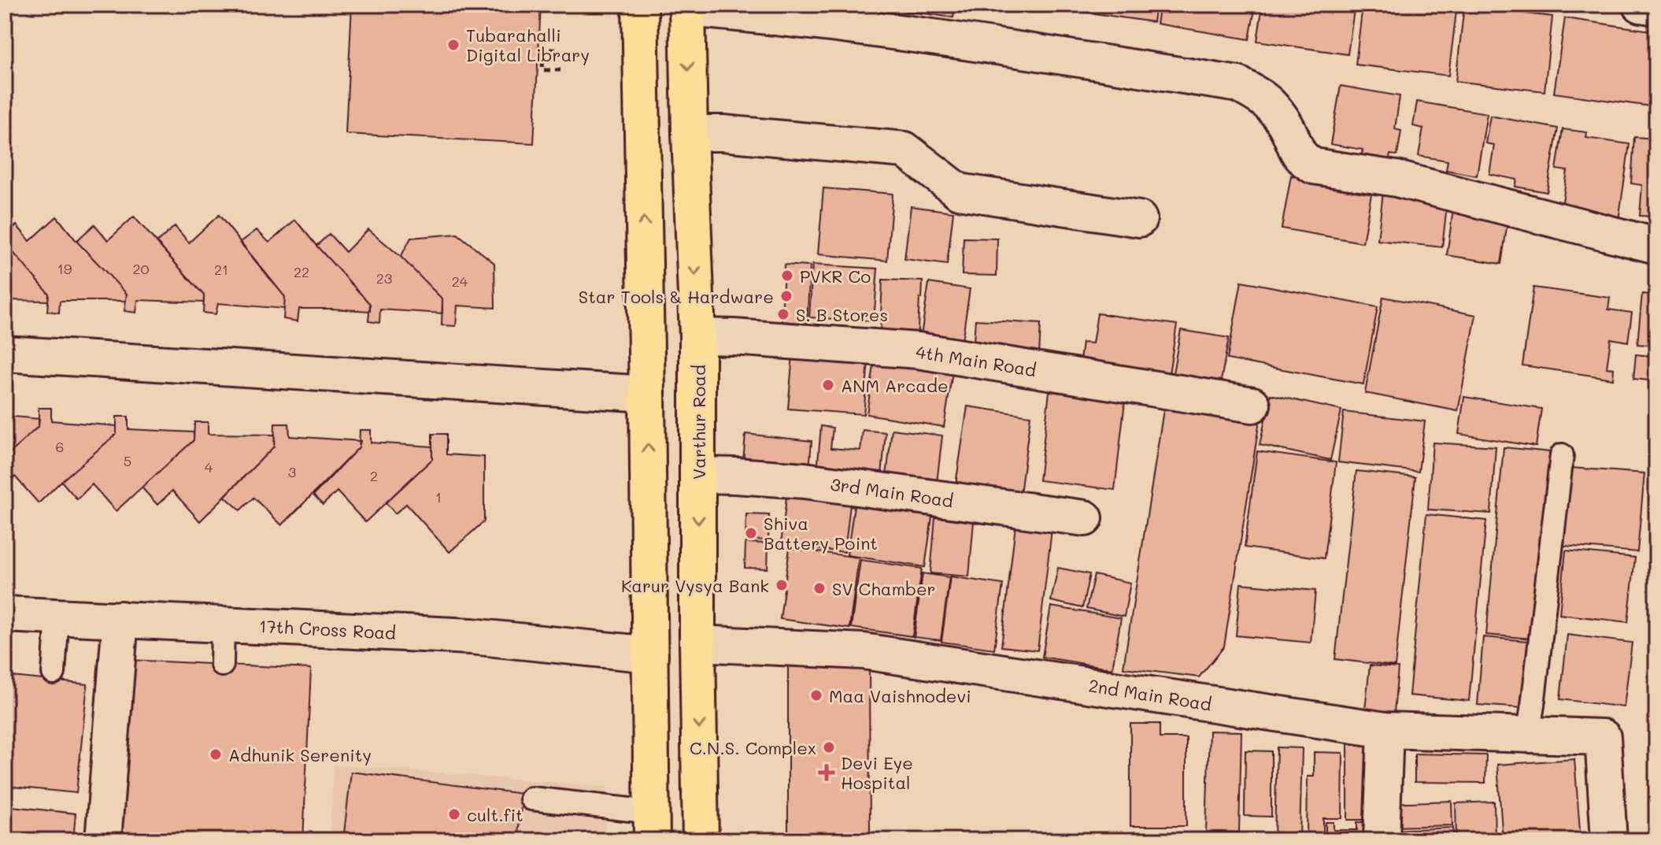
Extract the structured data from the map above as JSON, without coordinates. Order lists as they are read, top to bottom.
{
  "streets": {
    "main road": ["Varthur Road"],
    "street": [
      "4th Main Road",
      "3rd Main Road",
      "17th Cross Road",
      "2nd Main Road"
    ]
  },
  "crossings": [
    ["4th Main Road", "Varthur Road"],
    ["Varthur Road", "3rd Main Road"],
    ["Varthur Road", "2nd Main Road"]
  ],
  "places": {
    "other": [
      "Tubarahalli Digital Library",
      "PVKR Co",
      "Star Tools & Hardware",
      "S. B Stores",
      "ANM Arcade",
      "Shiva Battery Point",
      "Karur Vysya Bank",
      "SV Chamber",
      "Maa Vaishnodevi",
      "C.N.S. Complex",
      "Adhunik Serenity",
      "cult.fit"
    ],
    "health": ["Devi Eye Hospital"]
  },
  "house_numbers": [
    "19",
    "20",
    "21",
    "22",
    "23",
    "24",
    "6",
    "5",
    "4",
    "3",
    "2",
    "1"
  ]
}
